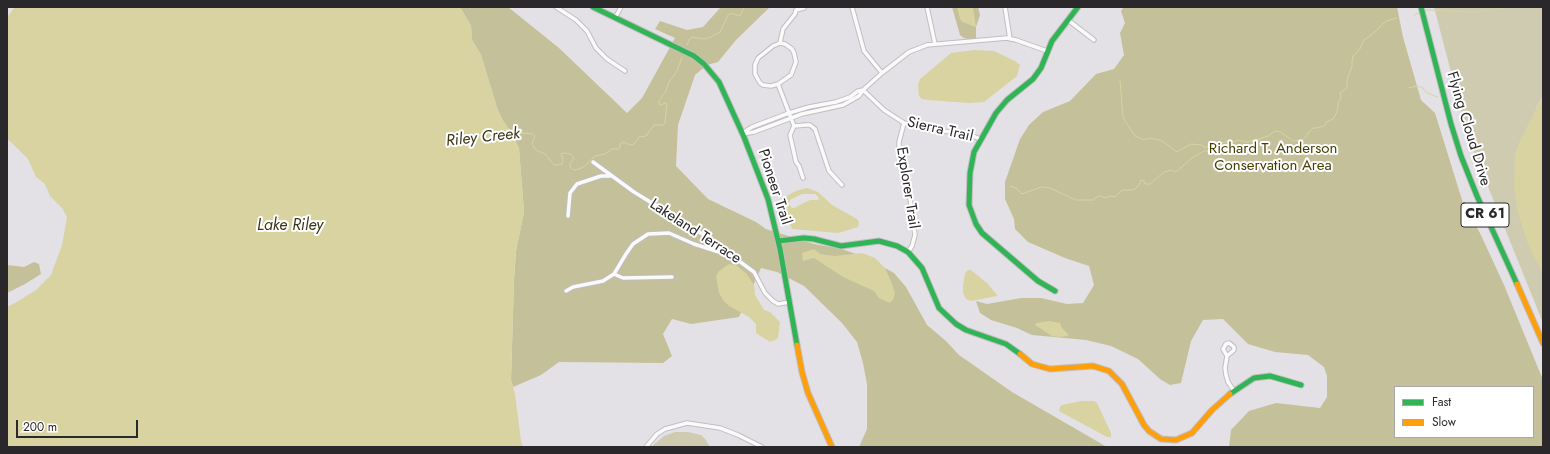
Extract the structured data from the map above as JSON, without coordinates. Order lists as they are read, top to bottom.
{
  "streets": {
    "street": [
      "Flying Cloud Drive",
      "Sierra Trail",
      "Pioneer Trail",
      "Explorer Trail",
      "CR 61",
      "Lakeland Terrace"
    ]
  },
  "crossings": [
    ["Sierra Trail", "Explorer Trail"],
    ["Pioneer Trail", "Lakeland Terrace"]
  ],
  "water": ["Riley Creek", "Lake Riley"],
  "parks": ["Richard T. Anderson Conservation Area"],
  "legend": ["Fast", "Slow"],
  "scale_bar": "200 m"
}
